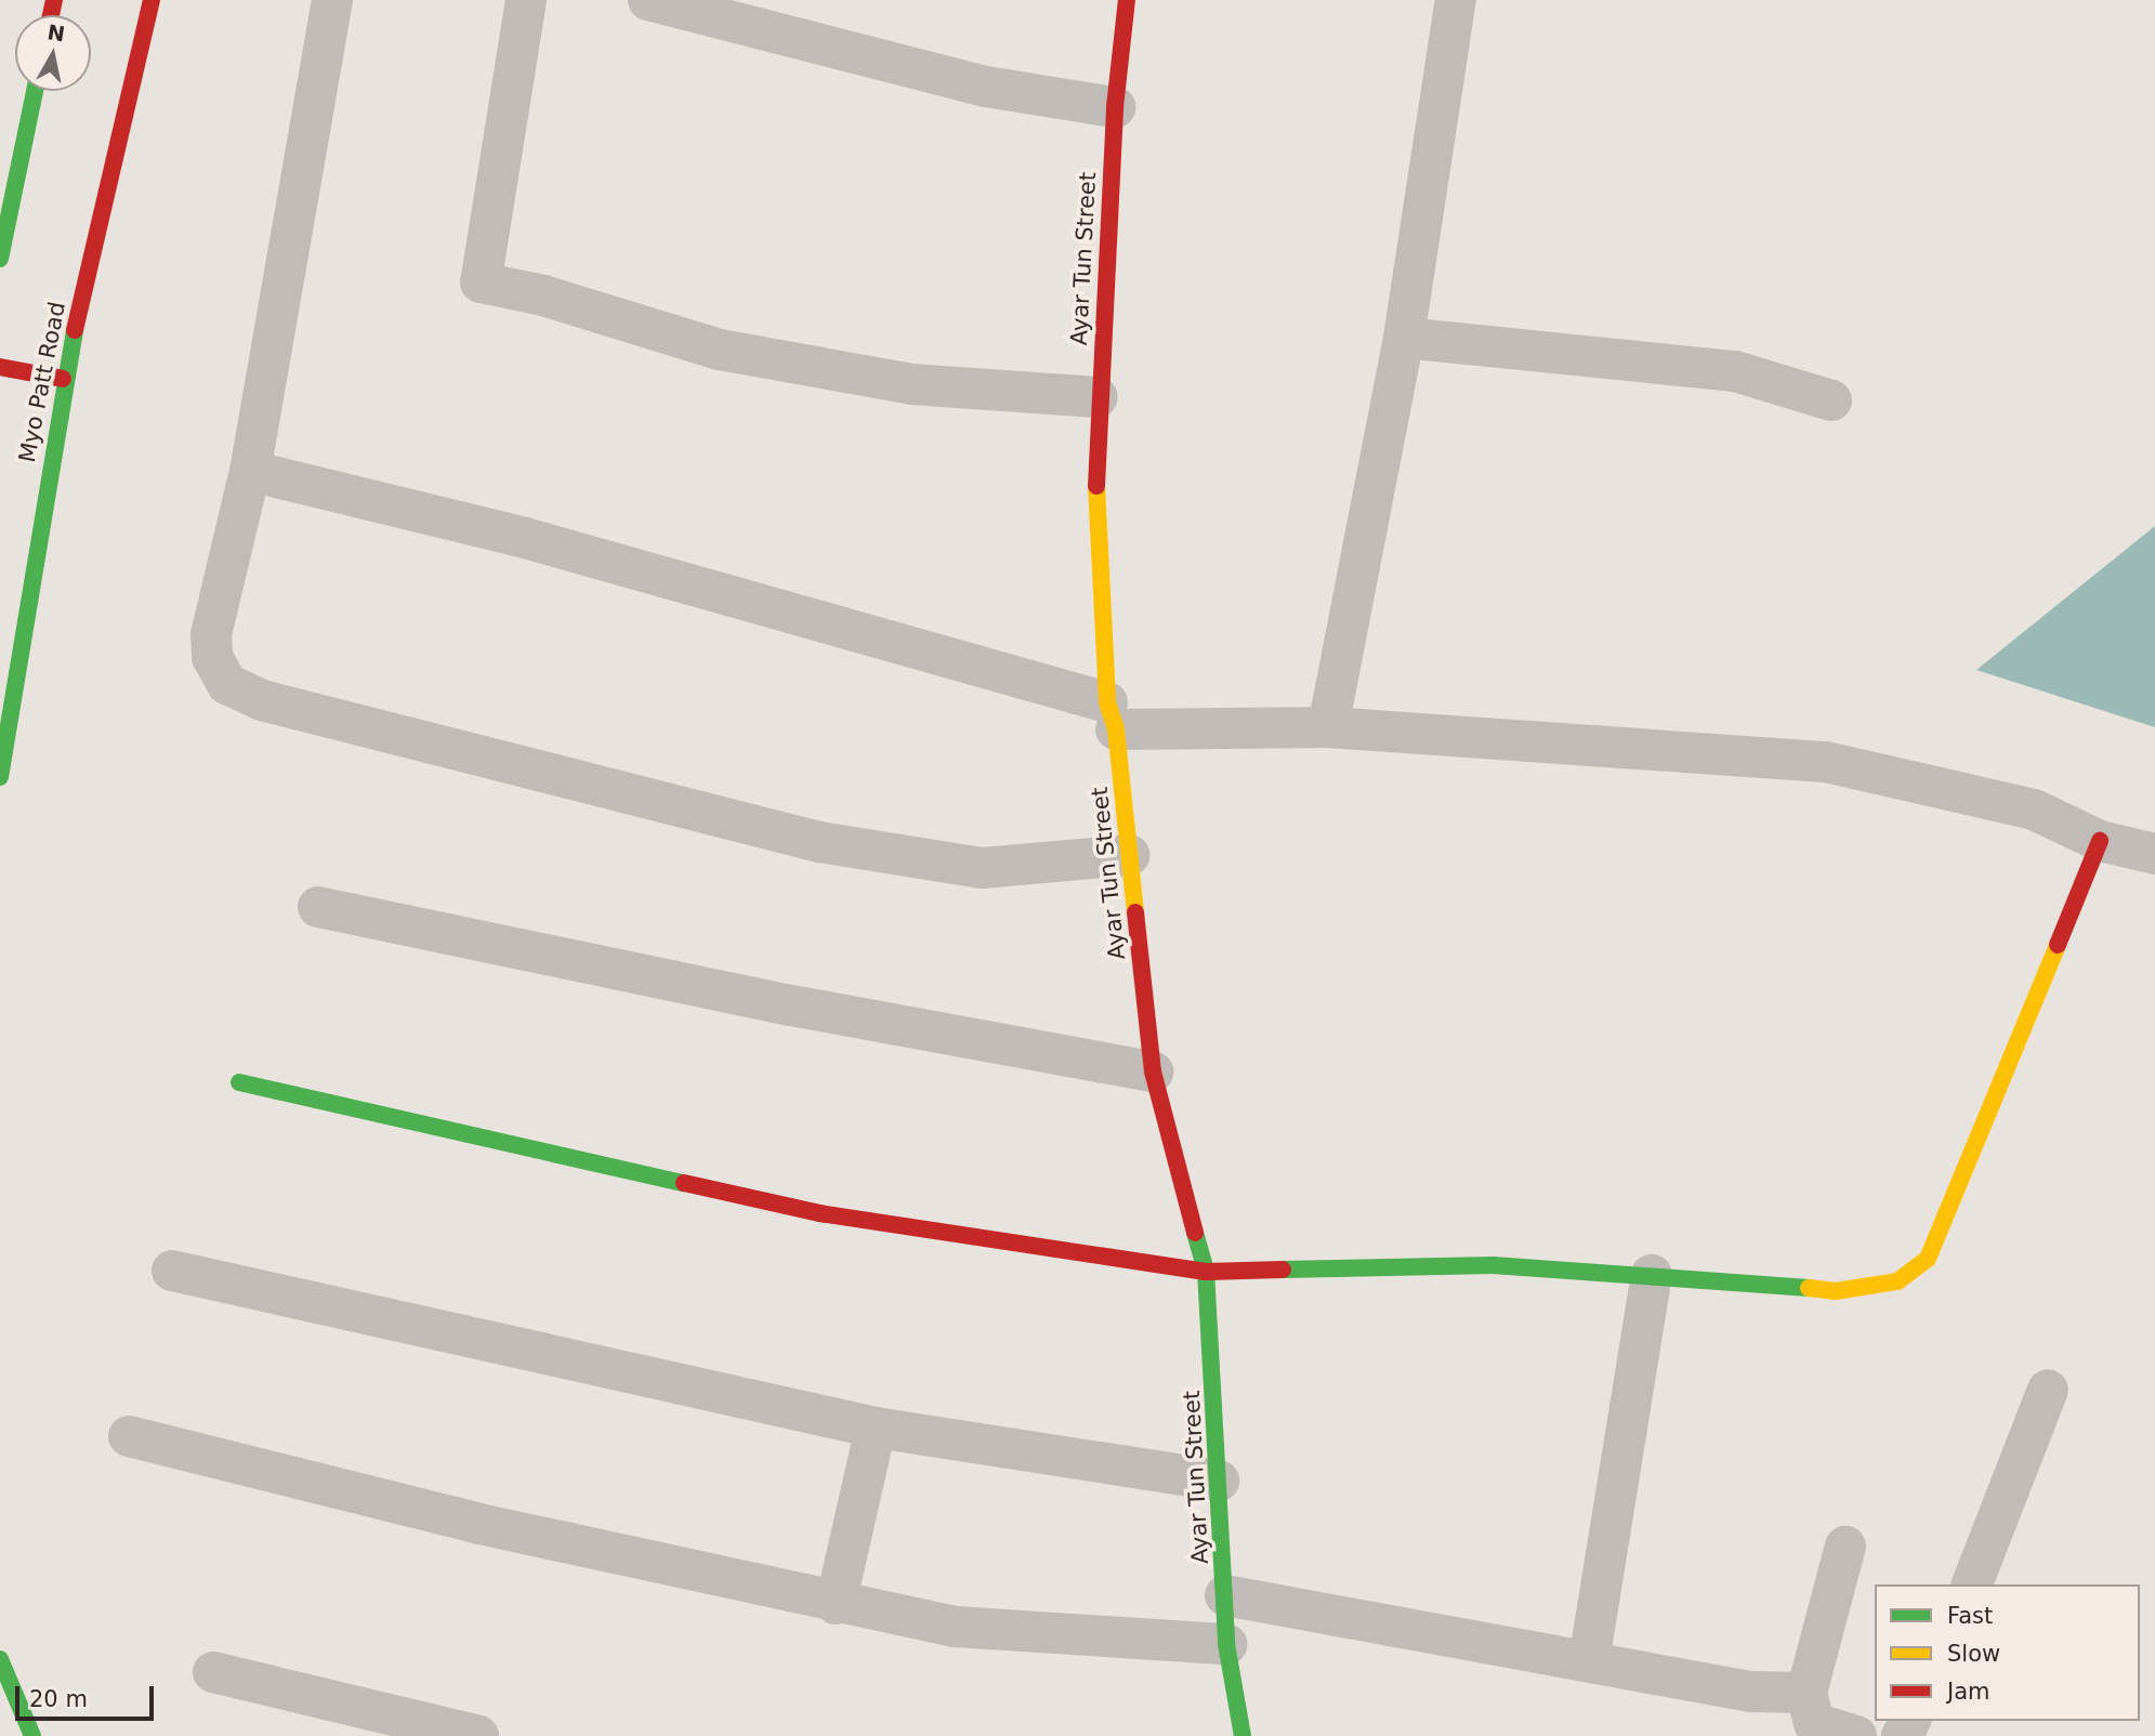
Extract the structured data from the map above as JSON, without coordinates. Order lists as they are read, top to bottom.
{
  "streets": {
    "street": ["Ayar Tun Street", "Myo Patt Road"]
  },
  "legend": ["Fast", "Slow", "Jam"],
  "scale_bar": "20 m",
  "north": "top"
}
